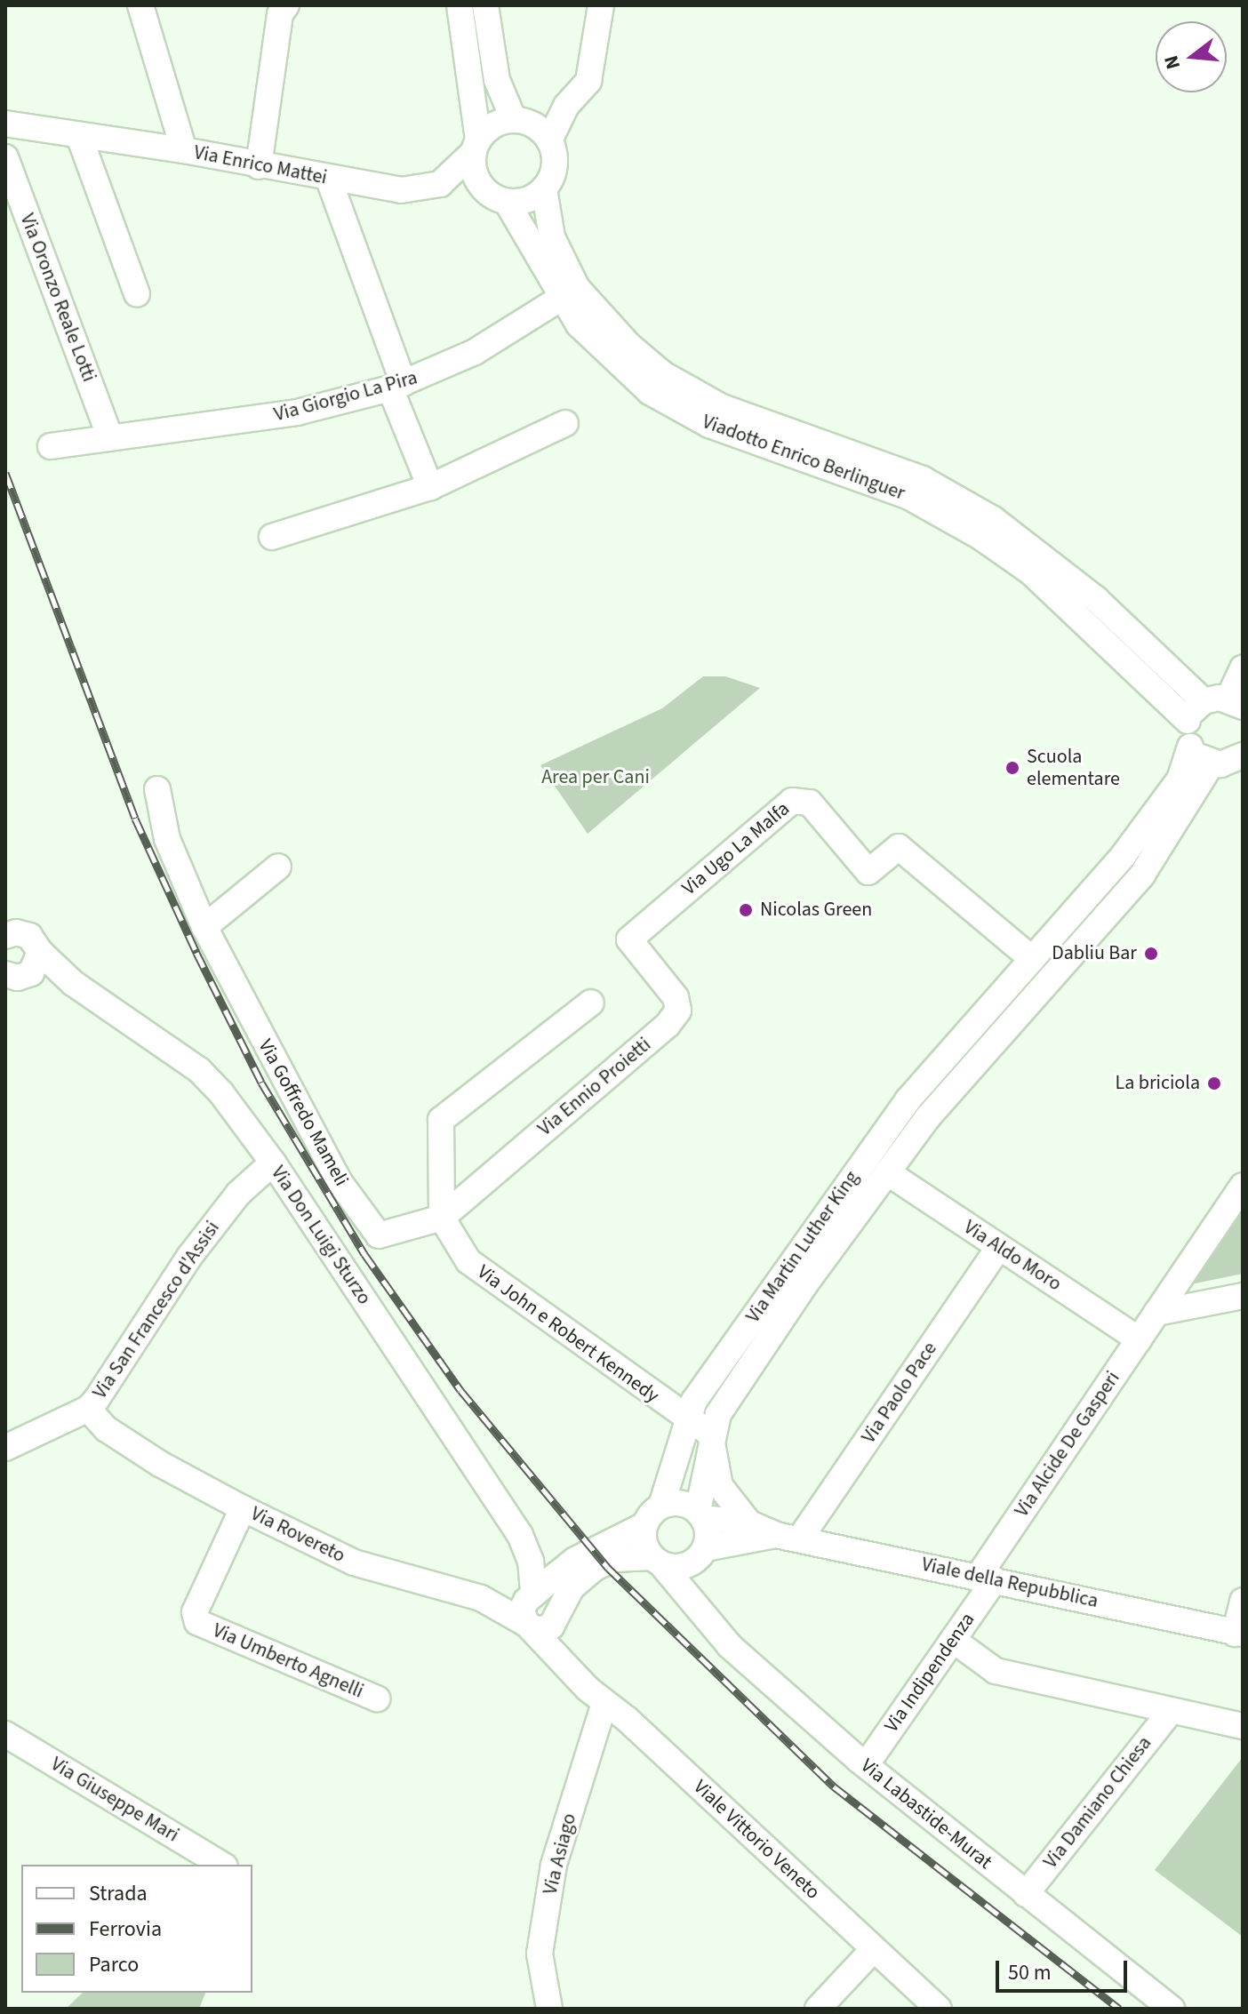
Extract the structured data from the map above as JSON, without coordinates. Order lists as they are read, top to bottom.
{
  "streets": {
    "street": [
      "Via Enrico Mattei",
      "Via Oronzo Reale Lotti",
      "Via Giorgio La Pira",
      "Viadotto Enrico Berlinguer",
      "Via Ugo La Malfa",
      "Via Ennio Proietti",
      "Via Goffredo Mameli",
      "Via Don Luigi Sturzo",
      "Via Martin Luther King",
      "Via Aldo Moro",
      "Via San Francesco d'Assisi",
      "Via John e Robert Kennedy",
      "Via Paolo Pace",
      "Via Alcide De Gasperi",
      "Via Rovereto",
      "Viale della Repubblica",
      "Via Umberto Agnelli",
      "Via Indipendenza",
      "Via Giuseppe Mari",
      "Via Damiano Chiesa",
      "Via Labastide-Murat",
      "Viale Vittorio Veneto",
      "Via Asiago"
    ]
  },
  "crossings": [
    ["Via Enrico Mattei", "Viadotto Enrico Berlinguer"],
    ["Via Oronzo Reale Lotti", "Via Giorgio La Pira"],
    ["Via Giorgio La Pira", "Viadotto Enrico Berlinguer"],
    ["Via Ugo La Malfa", "Via Ennio Proietti"],
    ["Via Ugo La Malfa", "Via Martin Luther King"],
    ["Via Ennio Proietti", "Via Goffredo Mameli"],
    ["Via Ennio Proietti", "Via John e Robert Kennedy"],
    ["Via Goffredo Mameli", "Via John e Robert Kennedy"],
    ["Via Don Luigi Sturzo", "Via San Francesco d'Assisi"],
    ["Via Don Luigi Sturzo", "Via Rovereto"],
    ["Via Don Luigi Sturzo", "Viale Vittorio Veneto"],
    ["Via Martin Luther King", "Via Aldo Moro"],
    ["Via Martin Luther King", "Via John e Robert Kennedy"],
    ["Via Martin Luther King", "Viale della Repubblica"],
    ["Via Martin Luther King", "Via Labastide-Murat"],
    ["Via Aldo Moro", "Via Paolo Pace"],
    ["Via Aldo Moro", "Via Alcide De Gasperi"],
    ["Via San Francesco d'Assisi", "Via Rovereto"],
    ["Via John e Robert Kennedy", "Viale della Repubblica"],
    ["Via Paolo Pace", "Viale della Repubblica"],
    ["Via Alcide De Gasperi", "Viale della Repubblica"],
    ["Via Alcide De Gasperi", "Via Indipendenza"],
    ["Via Rovereto", "Via Umberto Agnelli"],
    ["Via Rovereto", "Viale Vittorio Veneto"],
    ["Viale della Repubblica", "Via Indipendenza"],
    ["Viale della Repubblica", "Via Labastide-Murat"],
    ["Via Indipendenza", "Via Damiano Chiesa"],
    ["Via Indipendenza", "Via Labastide-Murat"],
    ["Via Damiano Chiesa", "Via Labastide-Murat"],
    ["Viale Vittorio Veneto", "Via Asiago"]
  ],
  "parks": ["Area per Cani"],
  "places": [
    "Scuola elementare",
    "Nicolas Green",
    "Dabliu Bar",
    "La briciola"
  ],
  "legend": ["Strada", "Ferrovia", "Parco"],
  "scale_bar": "50 m",
  "north": "left"
}
